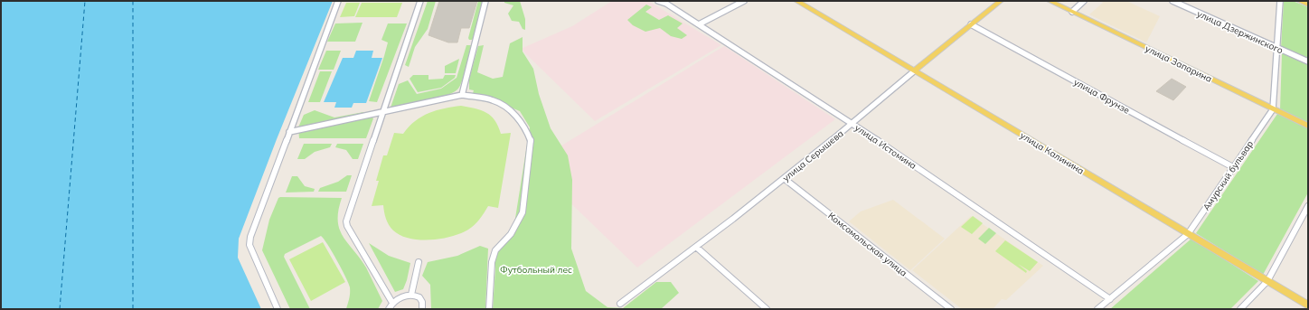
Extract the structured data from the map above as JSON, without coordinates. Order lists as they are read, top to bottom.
{
  "streets": {
    "main road": ["улица Запарина", "улица Калинина", "улица Серышева"],
    "street": [
      "улица Дзержинского",
      "улица Фрунзе",
      "улица Истомина",
      "Амурский бульвар",
      "Комсомольская улица"
    ]
  },
  "crossings": [
    ["улица Запарина", "Амурский бульвар"],
    ["улица Фрунзе", "улица Серышева"],
    ["улица Фрунзе", "Амурский бульвар"],
    ["улица Истомина", "улица Серышева"],
    ["улица Истомина", "Амурский бульвар"],
    ["улица Калинина", "улица Серышева"],
    ["улица Калинина", "Амурский бульвар"],
    ["улица Серышева", "Комсомольская улица"]
  ],
  "parks": ["Футбольный лес"]
}
